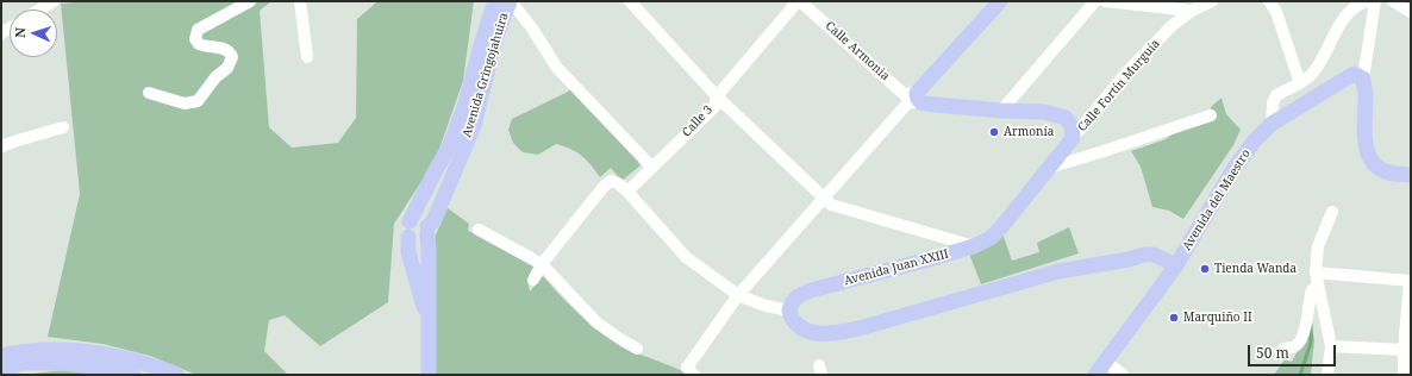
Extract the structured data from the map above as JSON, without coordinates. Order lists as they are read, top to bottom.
{
  "streets": {
    "main road": ["Avenida Gringojahuira", "Avenida del Maestro", "Avenida Juan XXIII"],
    "street": ["Calle Armonia", "Calle Fortín Murguía", "Calle 3"]
  },
  "crossings": [
    ["Calle Armonia", "Calle 3"],
    ["Calle Fortín Murguía", "Avenida Juan XXIII"]
  ],
  "places": ["Armonía", "Tienda Wanda", "Marquiño II"],
  "scale_bar": "50 m",
  "north": "left"
}
